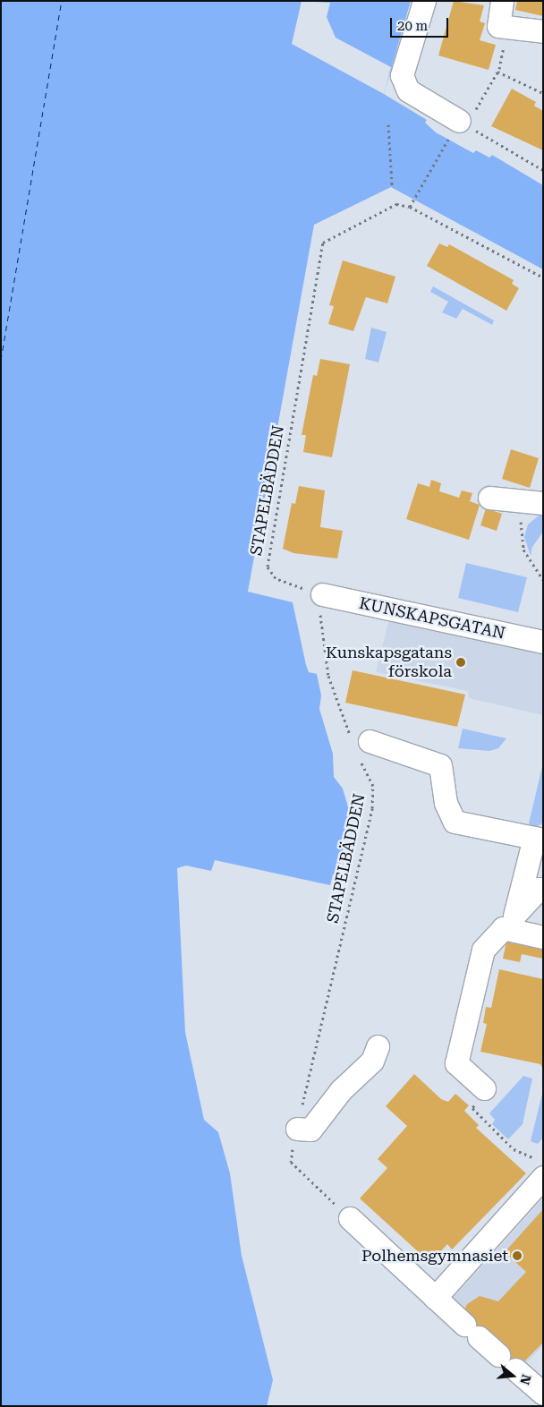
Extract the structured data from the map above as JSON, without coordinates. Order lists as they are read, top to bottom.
{
  "streets": {
    "street": ["KUNSKAPSGATAN"],
    "path": ["STAPELBÄDDEN"]
  },
  "crossings": [
    ["STAPELBÄDDEN", "KUNSKAPSGATAN"]
  ],
  "places": ["Kunskapsgatans förskola", "Polhemsgymnasiet"],
  "scale_bar": "20 m",
  "north": "right"
}
